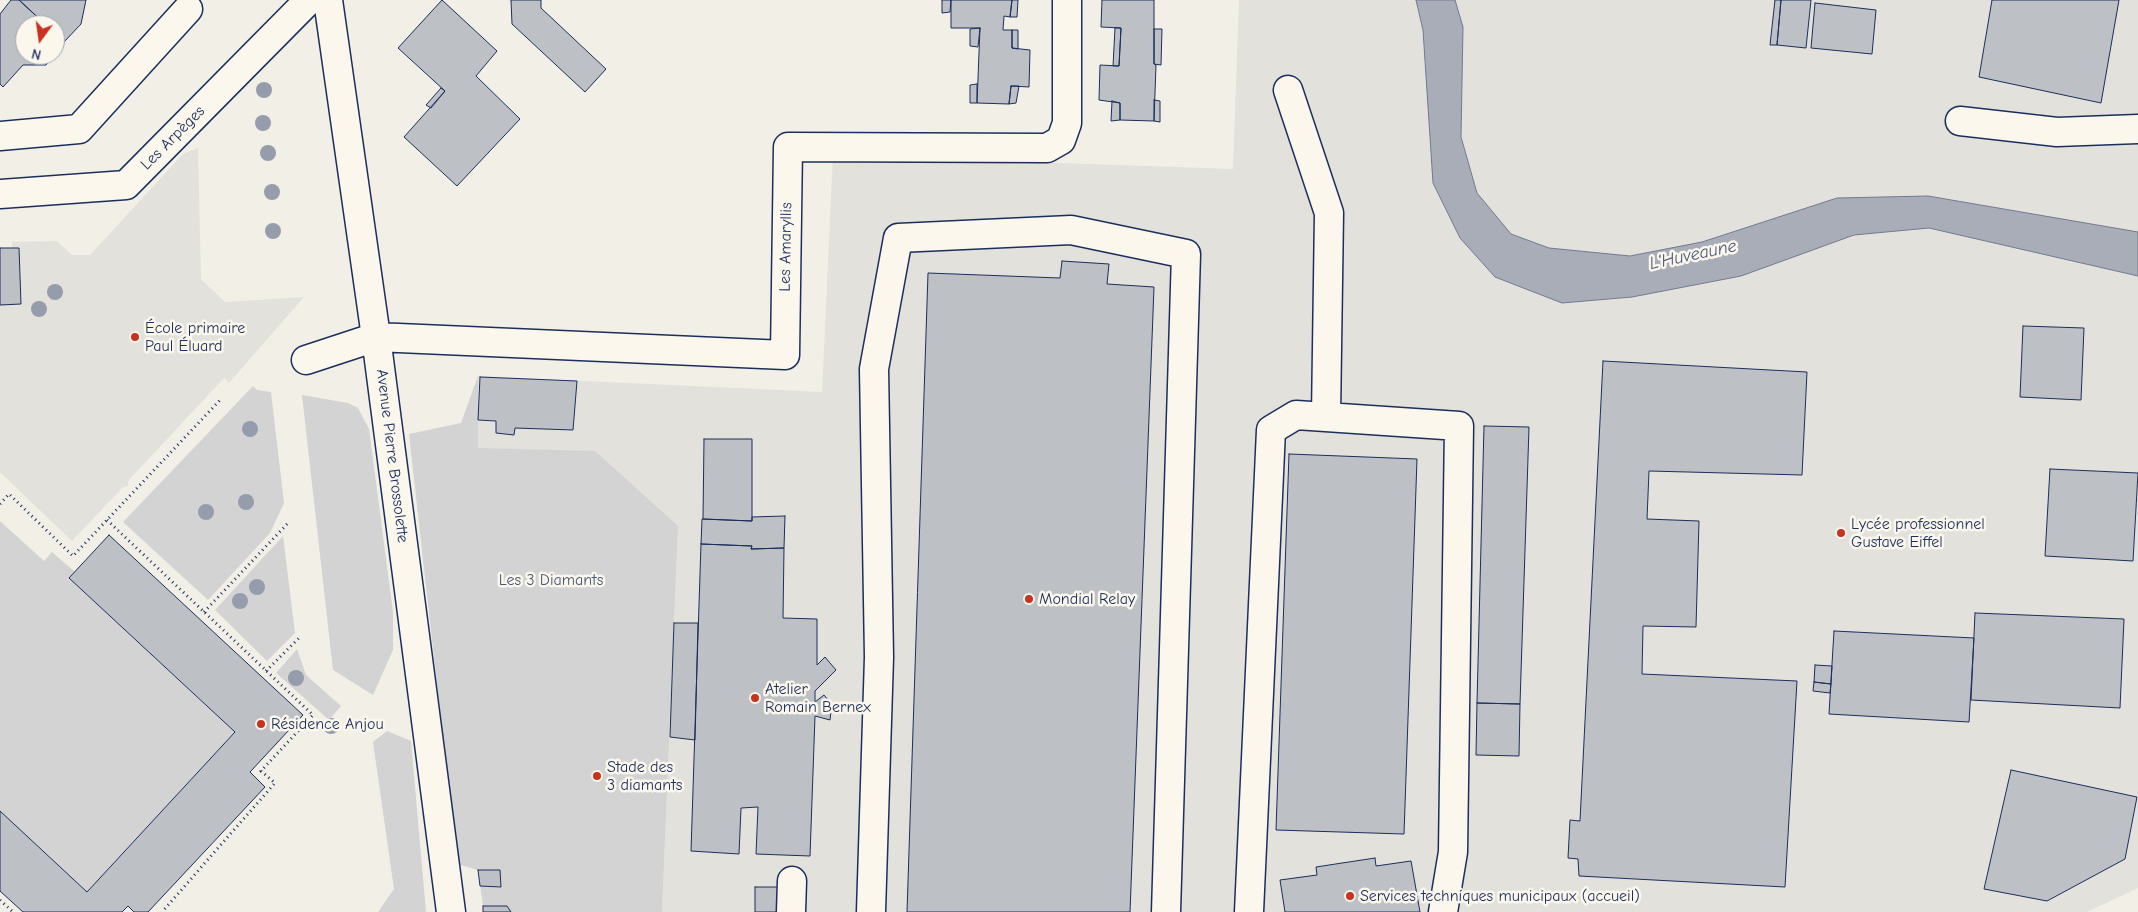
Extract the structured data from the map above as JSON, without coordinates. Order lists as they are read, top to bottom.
{
  "streets": {
    "street": ["Les Arpèges", "Les Amaryllis", "Avenue Pierre Brossolette"]
  },
  "crossings": [
    ["Les Amaryllis", "Avenue Pierre Brossolette"]
  ],
  "water": ["L'Huveaune"],
  "parks": ["Les 3 Diamants"],
  "places": [
    "École primaire Paul Éluard",
    "Lycée professionnel Gustave Eiffel",
    "Mondial Relay",
    "Atelier Romain Bernex",
    "Résidence Anjou",
    "Stade des 3 diamants",
    "Services techniques municipaux (accueil)"
  ],
  "north": "bottom"
}
